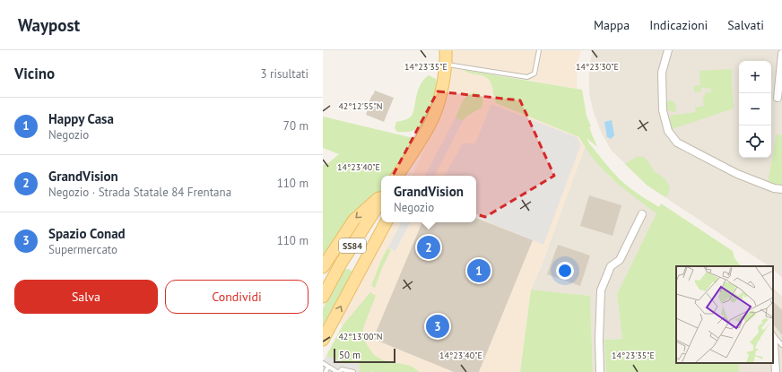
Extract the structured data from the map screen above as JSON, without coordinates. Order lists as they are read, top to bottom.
{
  "streets": {
    "main road": ["SS84"]
  },
  "scale_bar": "50 m",
  "page": {
    "header": "Waypost",
    "nav": ["Mappa", "Indicazioni", "Salvati"],
    "heading": ["Vicino", "3 risultati"],
    "map_buttons": ["+", "−"],
    "list": [
      {
        "mark": "1",
        "name": "Happy Casa",
        "note": "Negozio",
        "value": "70 m"
      },
      {
        "mark": "2",
        "name": "GrandVision",
        "note": "Negozio · Strada Statale 84 Frentana",
        "value": "110 m"
      },
      {
        "mark": "3",
        "name": "Spazio Conad",
        "note": "Supermercato",
        "value": "110 m"
      }
    ],
    "popup": ["GrandVision", "Negozio"],
    "pins": ["2", "1", "3"],
    "buttons": ["Salva", "Condividi"],
    "scale": "50 m"
  },
  "coordinates": [
    "14°23'35\"E",
    "14°23'30\"E",
    "42°12'55\"N",
    "14°23'40\"E",
    "42°13'00\"N"
  ]
}
